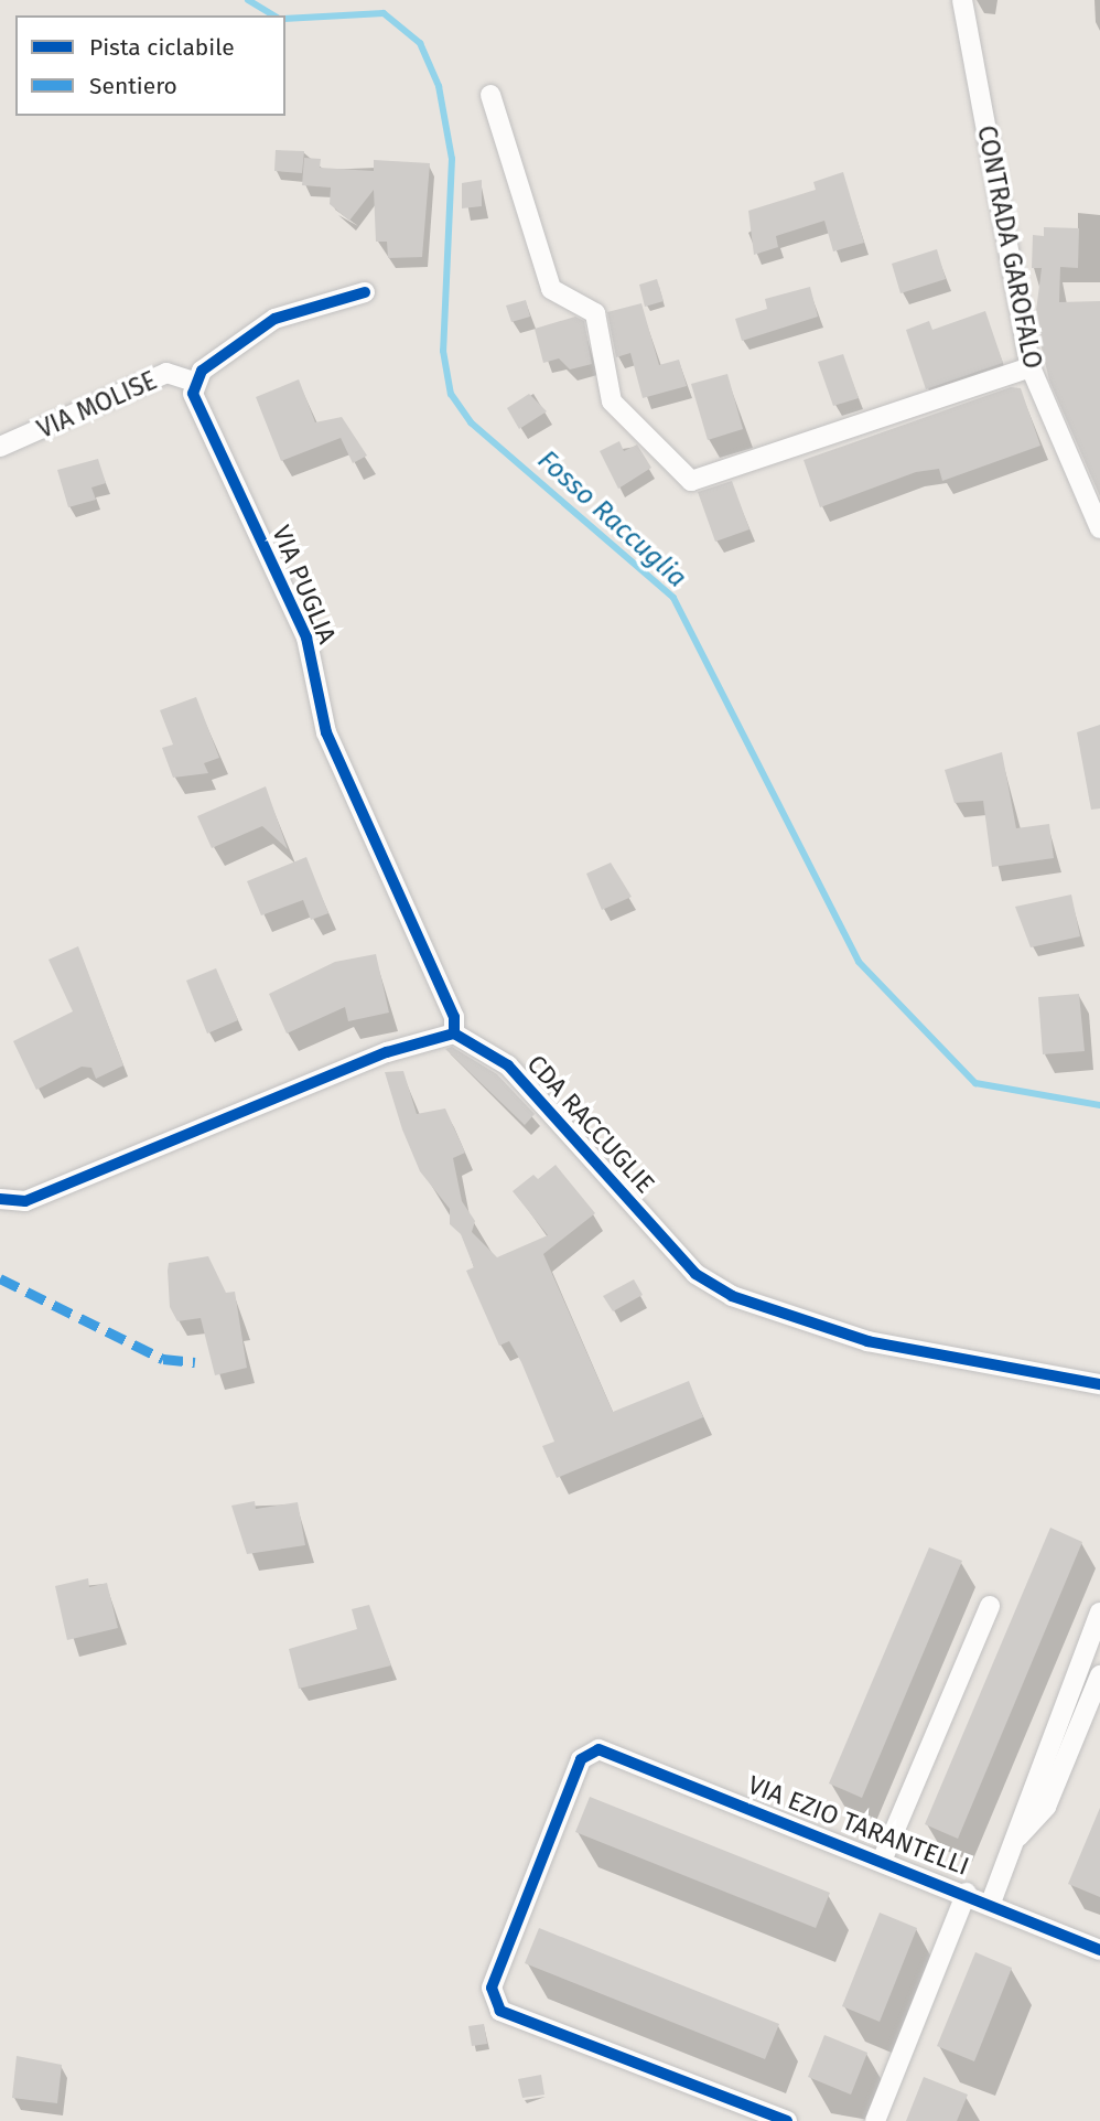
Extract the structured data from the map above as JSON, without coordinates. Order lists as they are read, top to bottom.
{
  "streets": {
    "street": [
      "CONTRADA GAROFALO",
      "VIA MOLISE",
      "VIA PUGLIA",
      "CDA RACCUGLIE",
      "VIA EZIO TARANTELLI"
    ]
  },
  "crossings": [
    ["VIA MOLISE", "VIA PUGLIA"],
    ["VIA PUGLIA", "CDA RACCUGLIE"]
  ],
  "water": ["Fosso Raccuglia"],
  "legend": ["Pista ciclabile", "Sentiero"]
}
